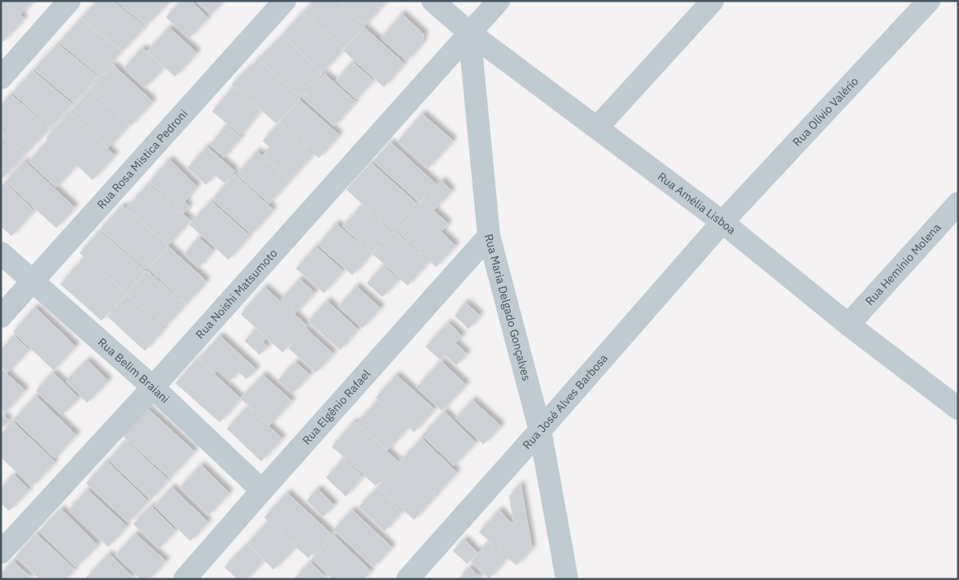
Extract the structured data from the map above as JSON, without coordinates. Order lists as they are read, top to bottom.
{
  "streets": {
    "street": [
      "Rua Olívio Valério",
      "Rua Rosa Mistica Pedroni",
      "Rua Amélia Lisboa",
      "Rua Hemínio Molena",
      "Rua Noishi Matsumoto",
      "Rua Maria Delgado Gonçalves",
      "Rua Belim Braiani",
      "Rua José Alves Barbosa",
      "Rua Elgênio Rafael"
    ]
  },
  "crossings": [
    ["Rua Olívio Valério", "Rua Amélia Lisboa"],
    ["Rua Olívio Valério", "Rua José Alves Barbosa"],
    ["Rua Rosa Mistica Pedroni", "Rua Belim Braiani"],
    ["Rua Amélia Lisboa", "Rua Hemínio Molena"],
    ["Rua Amélia Lisboa", "Rua Noishi Matsumoto"],
    ["Rua Amélia Lisboa", "Rua Maria Delgado Gonçalves"],
    ["Rua Amélia Lisboa", "Rua José Alves Barbosa"],
    ["Rua Noishi Matsumoto", "Rua Maria Delgado Gonçalves"],
    ["Rua Noishi Matsumoto", "Rua Belim Braiani"],
    ["Rua Maria Delgado Gonçalves", "Rua José Alves Barbosa"],
    ["Rua Maria Delgado Gonçalves", "Rua Elgênio Rafael"],
    ["Rua Belim Braiani", "Rua Elgênio Rafael"]
  ]
}
